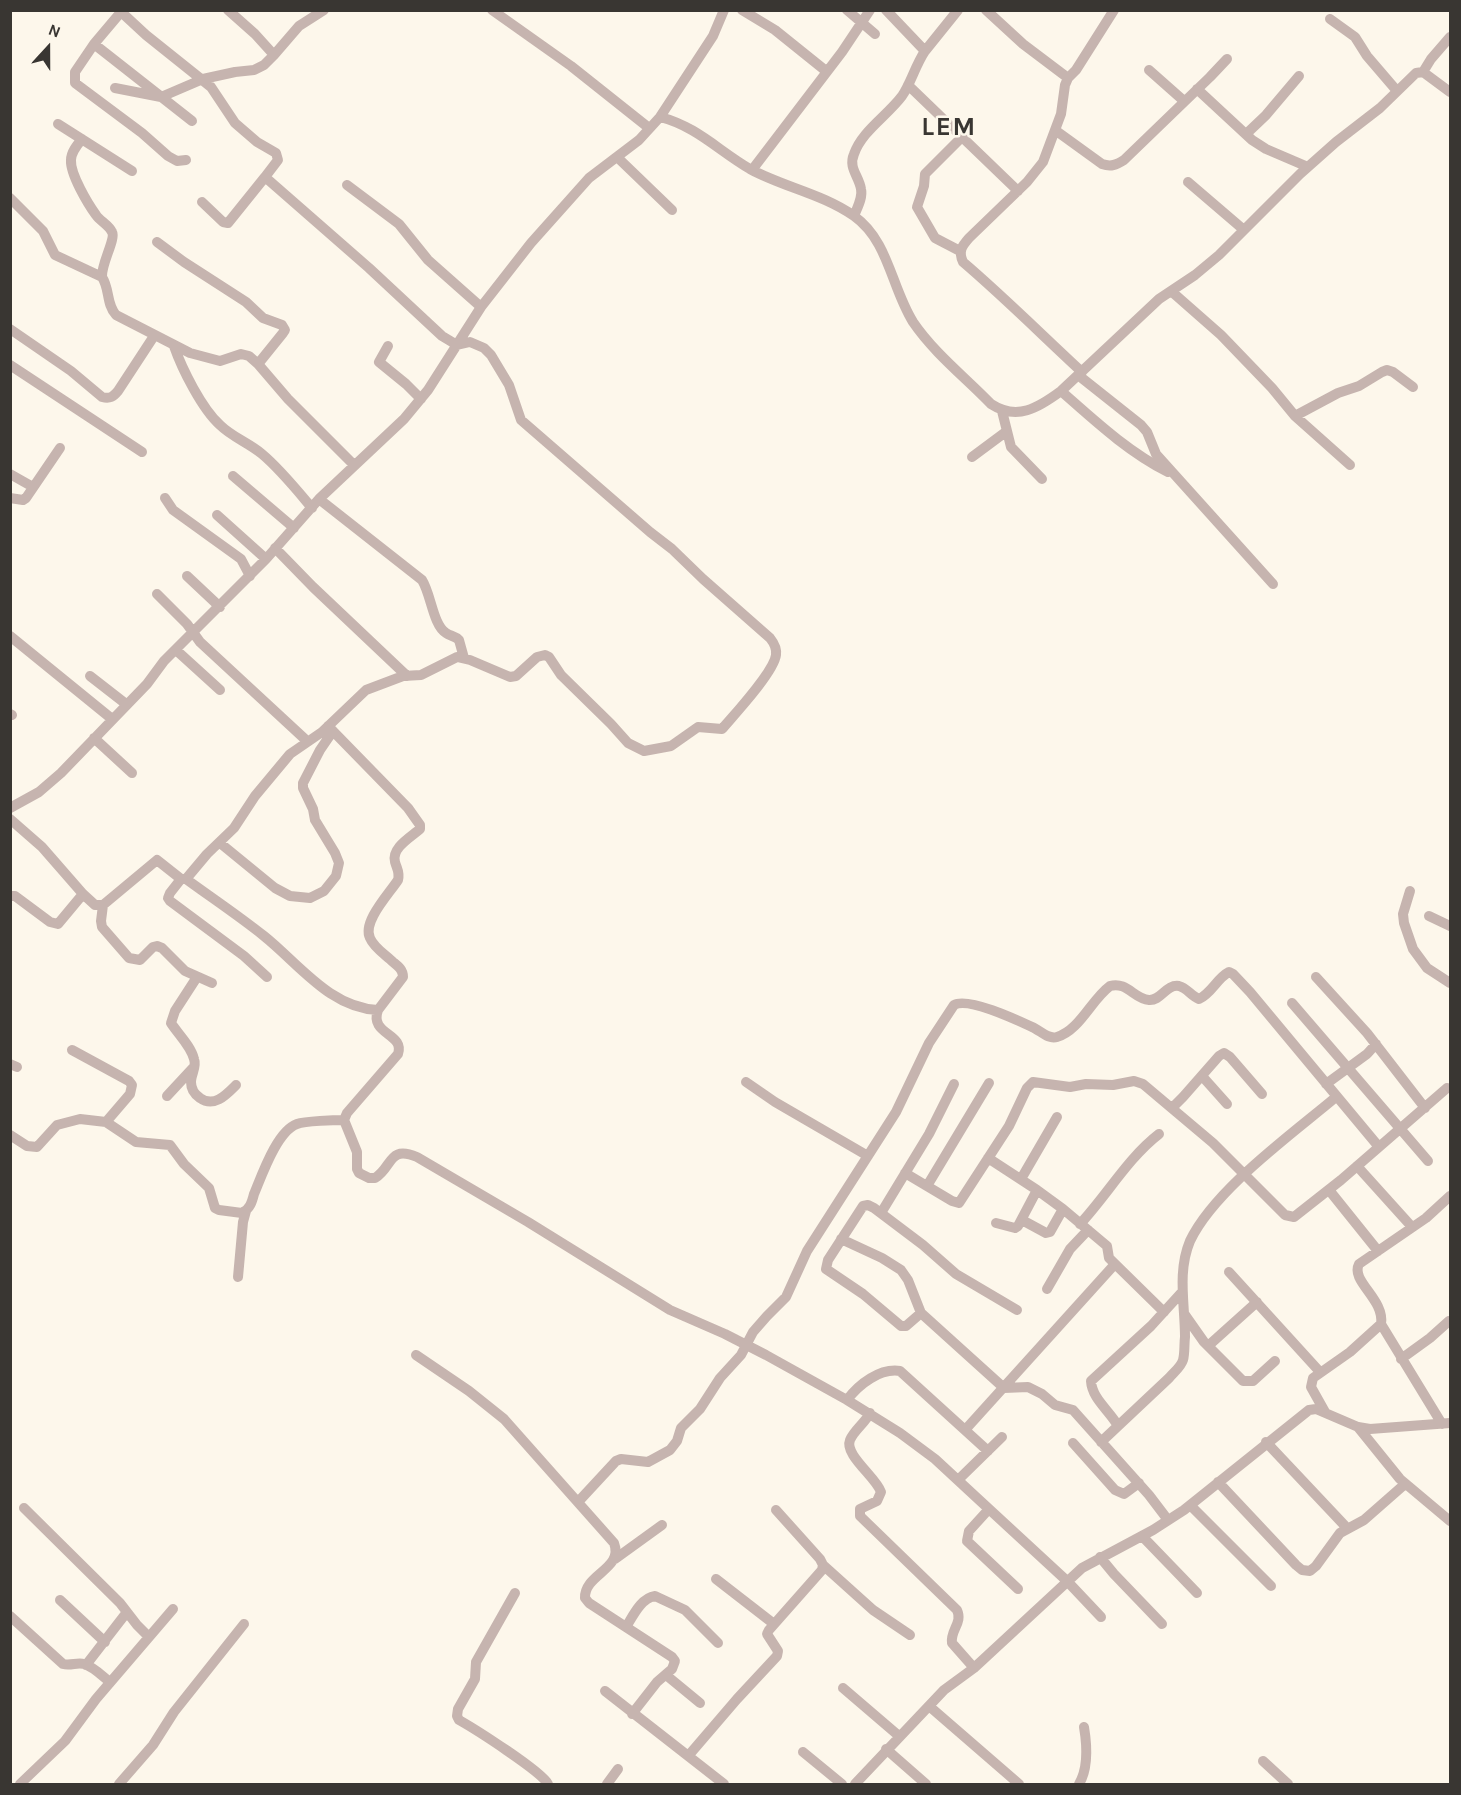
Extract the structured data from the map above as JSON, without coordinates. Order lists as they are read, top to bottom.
{
  "districts": ["LEM"],
  "north": "top"
}
